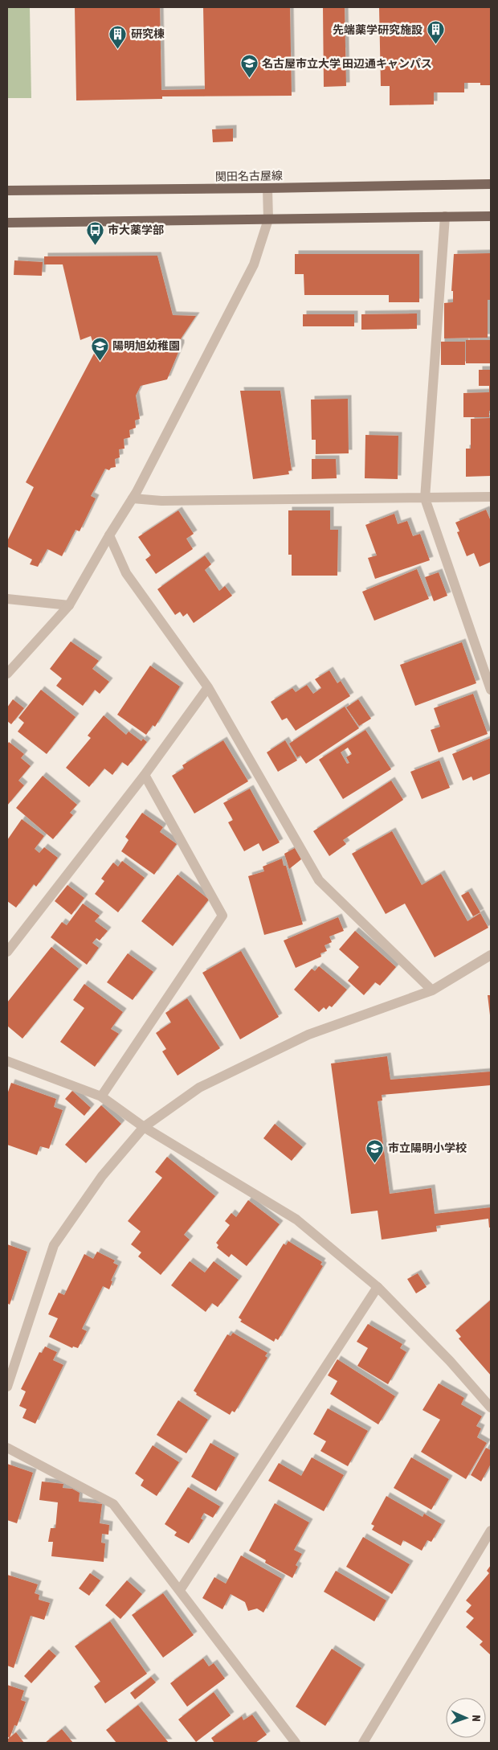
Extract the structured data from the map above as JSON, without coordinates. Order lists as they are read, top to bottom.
{
  "streets": {
    "main road": ["関田名古屋線"]
  },
  "places": {
    "building": ["先端薬学研究施設", "研究棟"],
    "school or university": ["名古屋市立大学 田辺通キャンパス", "陽明旭幼稚園", "市立陽明小学校"],
    "bus stop": ["市大薬学部"]
  },
  "north": "right"
}
